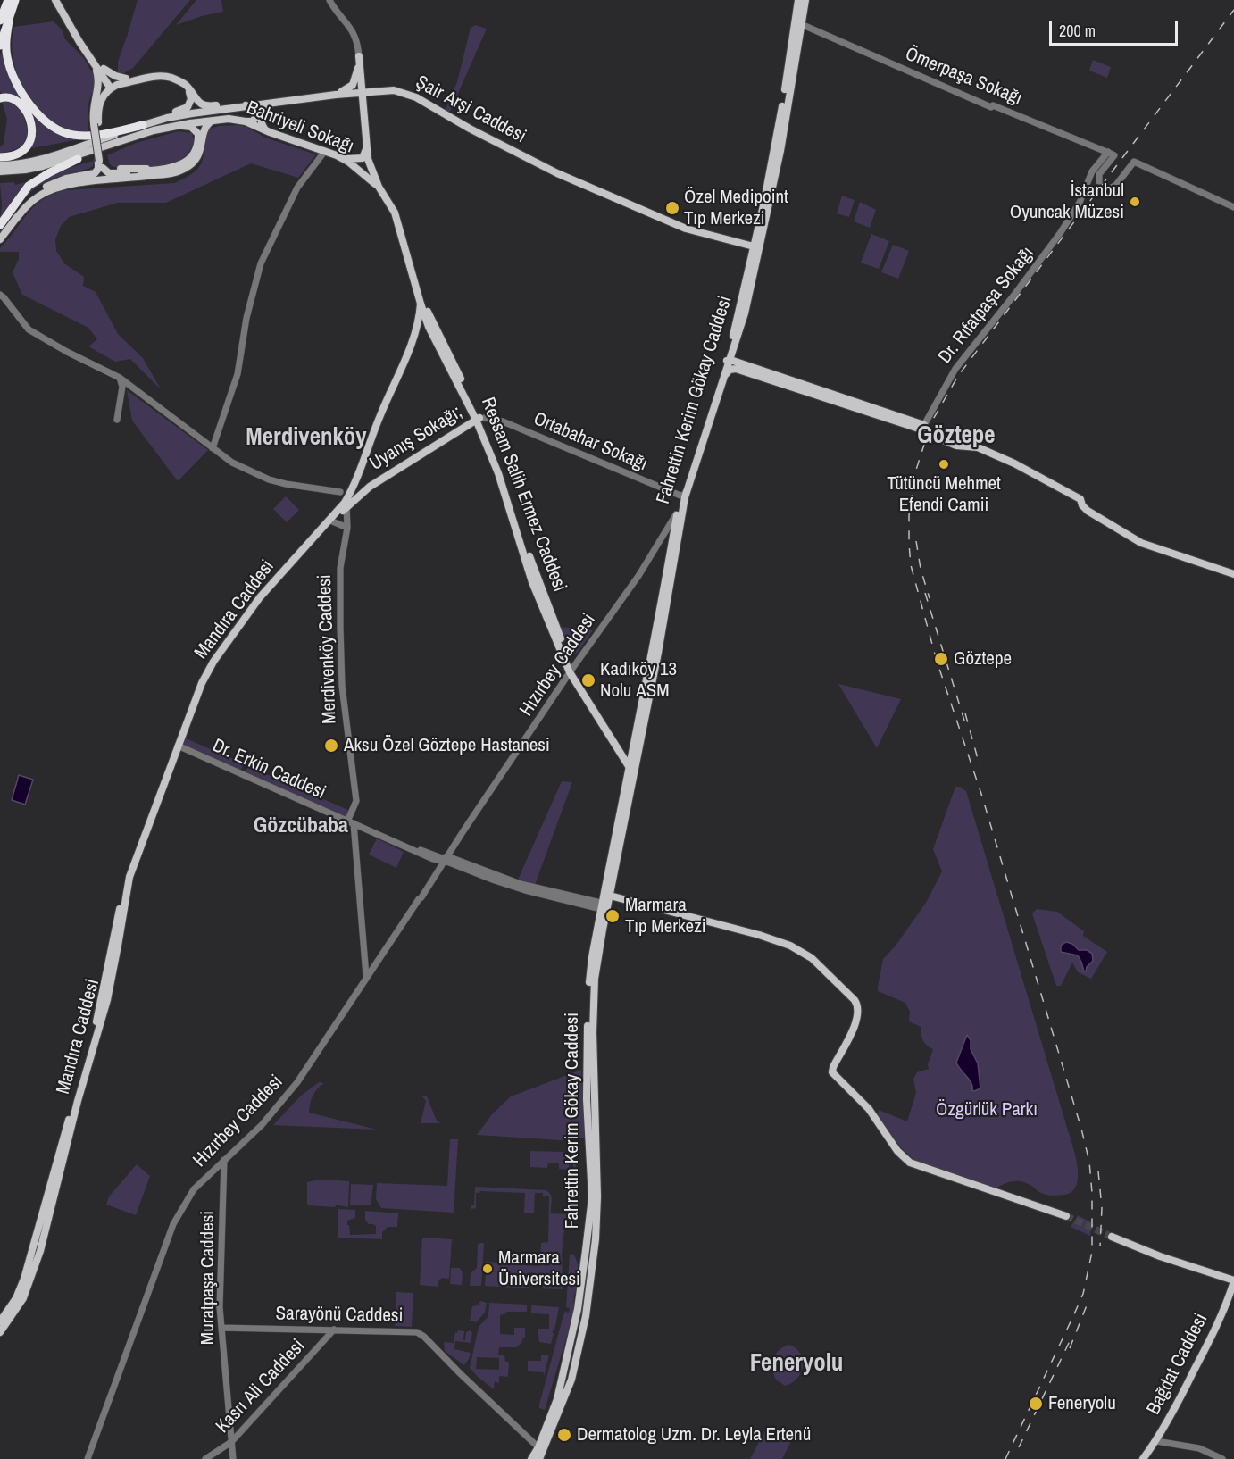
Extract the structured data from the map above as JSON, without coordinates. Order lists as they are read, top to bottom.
{
  "streets": {
    "main road": [
      "Şair Arşi Caddesi",
      "Bahriyeli Sokağı",
      "Fahrettin Kerim Gökay Caddesi",
      "Uyanış Sokağı;",
      "Ressam Salih Ermez Caddesi",
      "Mandıra Caddesi",
      "Bağdat Caddesi"
    ],
    "street": [
      "Ömerpaşa Sokağı",
      "Dr. Rıfatpaşa Sokağı",
      "Ortabahar Sokağı",
      "Merdivenköy Caddesi",
      "Hızırbey Caddesi",
      "Dr. Erkin Caddesi",
      "Muratpaşa Caddesi",
      "Sarayönü Caddesi",
      "Kasrı Ali Caddesi"
    ]
  },
  "crossings": [
    ["Ömerpaşa Sokağı", "Dr. Rıfatpaşa Sokağı"],
    ["Ömerpaşa Sokağı", "Fahrettin Kerim Gökay Caddesi"],
    ["Şair Arşi Caddesi", "Fahrettin Kerim Gökay Caddesi"],
    ["Bahriyeli Sokağı", "Ressam Salih Ermez Caddesi"],
    ["Fahrettin Kerim Gökay Caddesi", "Ortabahar Sokağı"],
    ["Fahrettin Kerim Gökay Caddesi", "Ressam Salih Ermez Caddesi"],
    ["Fahrettin Kerim Gökay Caddesi", "Hızırbey Caddesi"],
    ["Fahrettin Kerim Gökay Caddesi", "Dr. Erkin Caddesi"],
    ["Fahrettin Kerim Gökay Caddesi", "Sarayönü Caddesi"],
    ["Uyanış Sokağı;", "Ortabahar Sokağı"],
    ["Uyanış Sokağı;", "Ressam Salih Ermez Caddesi"],
    ["Uyanış Sokağı;", "Mandıra Caddesi"],
    ["Uyanış Sokağı;", "Merdivenköy Caddesi"],
    ["Ortabahar Sokağı", "Ressam Salih Ermez Caddesi"],
    ["Ressam Salih Ermez Caddesi", "Hızırbey Caddesi"],
    ["Mandıra Caddesi", "Merdivenköy Caddesi"],
    ["Mandıra Caddesi", "Dr. Erkin Caddesi"],
    ["Merdivenköy Caddesi", "Dr. Erkin Caddesi"],
    ["Hızırbey Caddesi", "Dr. Erkin Caddesi"],
    ["Hızırbey Caddesi", "Muratpaşa Caddesi"],
    ["Muratpaşa Caddesi", "Sarayönü Caddesi"],
    ["Muratpaşa Caddesi", "Kasrı Ali Caddesi"],
    ["Sarayönü Caddesi", "Kasrı Ali Caddesi"]
  ],
  "districts": [
    "Göztepe",
    "Merdivenköy",
    "Gözcübaba",
    "Feneryolu"
  ],
  "parks": ["Özgürlük Parkı"],
  "places": [
    "İstanbul Oyuncak Müzesi",
    "Özel Medipoint Tıp Merkezi",
    "Tütüncü Mehmet Efendi Camii",
    "Göztepe",
    "Kadıköy 13 Nolu ASM",
    "Aksu Özel Göztepe Hastanesi",
    "Marmara Tıp Merkezi",
    "Marmara Üniversitesi",
    "Feneryolu",
    "Dermatolog Uzm. Dr. Leyla Ertenü"
  ],
  "scale_bar": "200 m"
}
